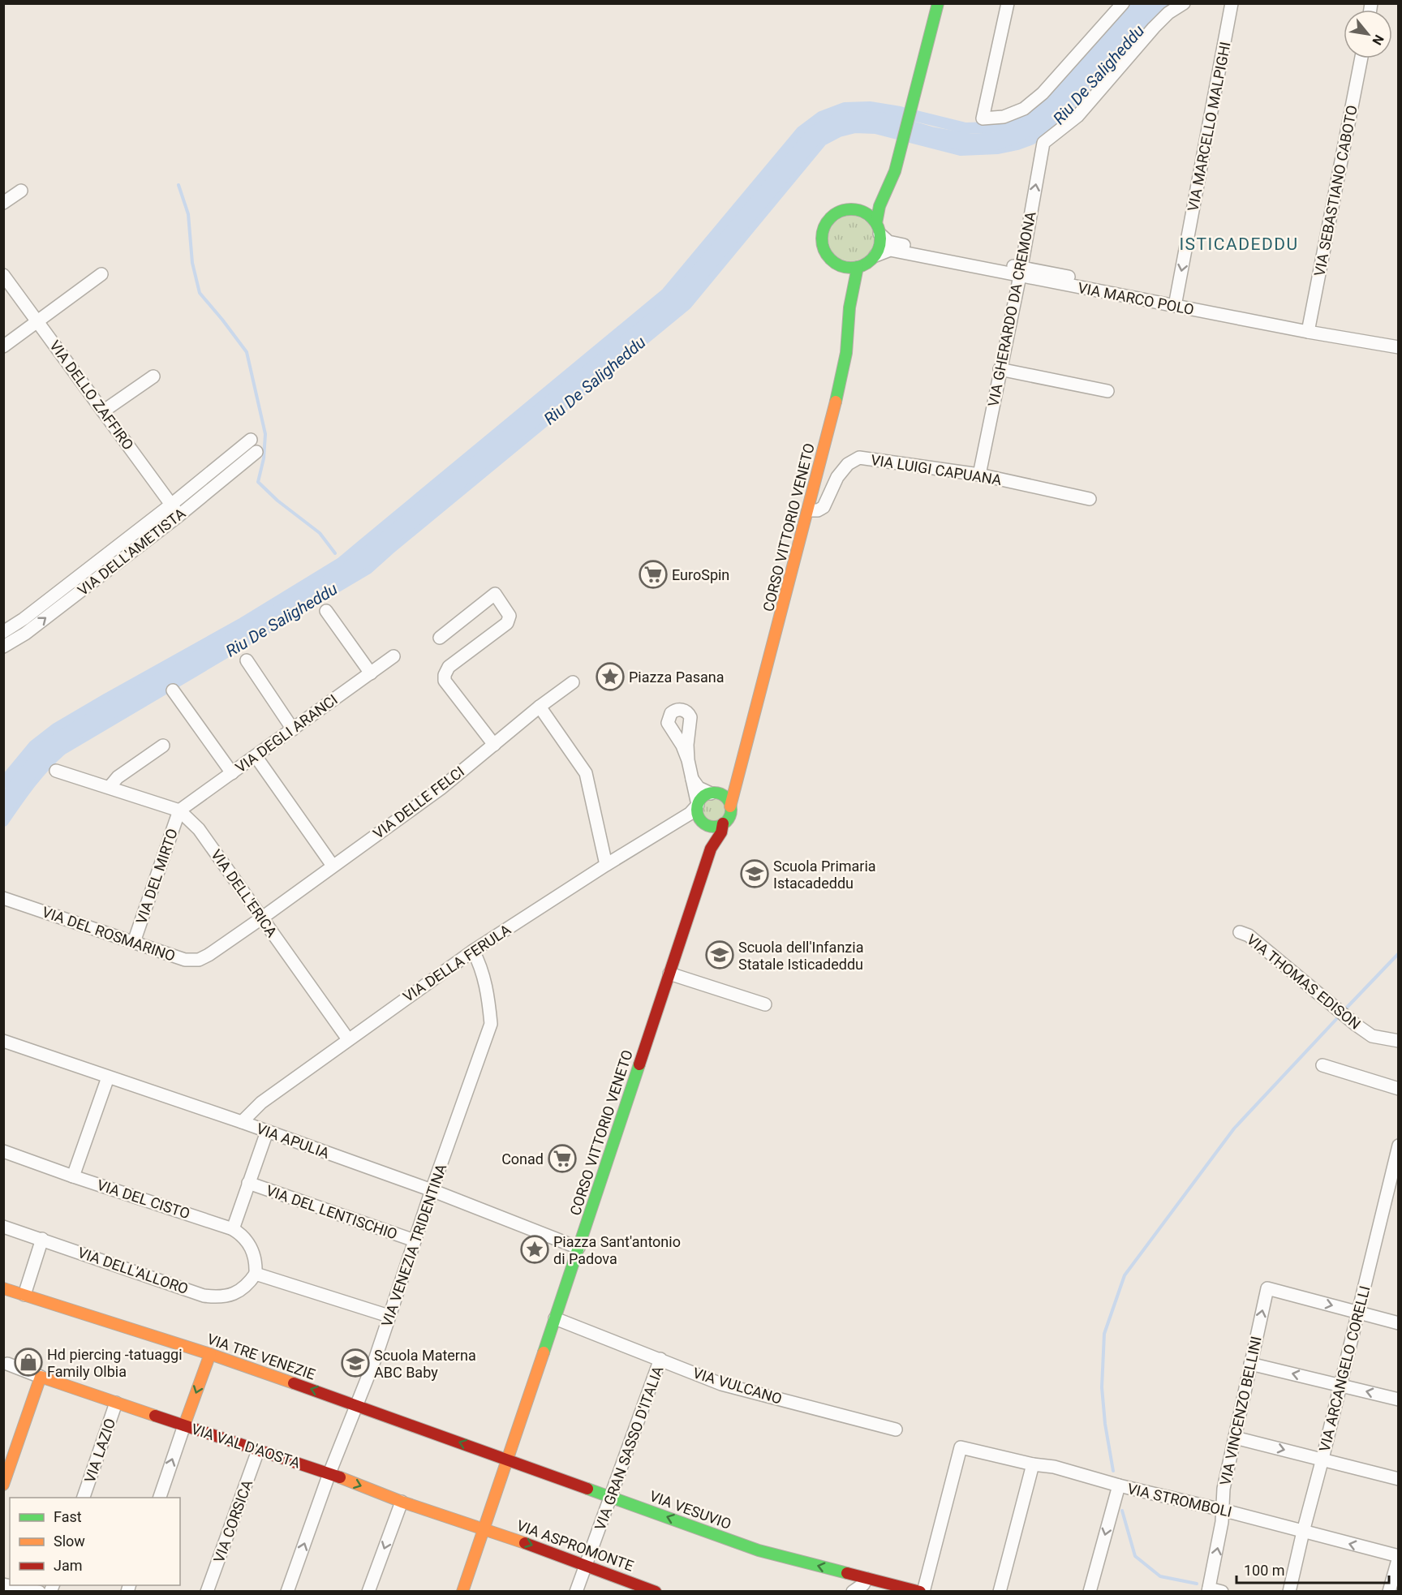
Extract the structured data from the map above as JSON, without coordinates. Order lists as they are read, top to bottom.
{
  "streets": {
    "main road": [
      "CORSO VITTORIO VENETO",
      "VIA TRE VENEZIE",
      "VIA VAL D'AOSTA",
      "VIA VESUVIO",
      "VIA ASPROMONTE"
    ],
    "street": [
      "VIA MARCELLO MALPIGHI",
      "VIA SEBASTIANO CABOTO",
      "VIA MARCO POLO",
      "VIA GHERARDO DA CREMONA",
      "VIA DELLO ZAFFIRO",
      "VIA LUIGI CAPUANA",
      "VIA DELL'AMETISTA",
      "VIA DEGLI ARANCI",
      "VIA DELLE FELCI",
      "VIA DEL MIRTO",
      "VIA DELL'ERICA",
      "VIA DEL ROSMARINO",
      "VIA DELLA FERULA",
      "VIA THOMAS EDISON",
      "VIA APULIA",
      "VIA DEL CISTO",
      "VIA DEL LENTISCHIO",
      "VIA VENEZIA TRIDENTINA",
      "VIA DELL'ALLORO",
      "VIA ARCANGELO CORELLI",
      "VIA VULCANO",
      "VIA VINCENZO BELLINI",
      "VIA GRAN SASSO D'ITALIA",
      "VIA LAZIO",
      "VIA STROMBOLI",
      "VIA CORSICA"
    ]
  },
  "crossings": [
    ["VIA MARCELLO MALPIGHI", "VIA MARCO POLO"],
    ["VIA SEBASTIANO CABOTO", "VIA MARCO POLO"],
    ["VIA MARCO POLO", "VIA GHERARDO DA CREMONA"],
    ["VIA MARCO POLO", "CORSO VITTORIO VENETO"],
    ["VIA GHERARDO DA CREMONA", "VIA LUIGI CAPUANA"],
    ["VIA DELLO ZAFFIRO", "VIA DELL'AMETISTA"],
    ["VIA LUIGI CAPUANA", "CORSO VITTORIO VENETO"],
    ["CORSO VITTORIO VENETO", "VIA DELLA FERULA"],
    ["CORSO VITTORIO VENETO", "VIA APULIA"],
    ["CORSO VITTORIO VENETO", "VIA TRE VENEZIE"],
    ["CORSO VITTORIO VENETO", "VIA VULCANO"],
    ["CORSO VITTORIO VENETO", "VIA VAL D'AOSTA"],
    ["CORSO VITTORIO VENETO", "VIA VESUVIO"],
    ["CORSO VITTORIO VENETO", "VIA ASPROMONTE"],
    ["VIA DEGLI ARANCI", "VIA DEL MIRTO"],
    ["VIA DEGLI ARANCI", "VIA DELL'ERICA"],
    ["VIA DELLE FELCI", "VIA DELL'ERICA"],
    ["VIA DELLE FELCI", "VIA DEL ROSMARINO"],
    ["VIA DEL MIRTO", "VIA DELL'ERICA"],
    ["VIA DEL MIRTO", "VIA DEL ROSMARINO"],
    ["VIA DELL'ERICA", "VIA DEL ROSMARINO"],
    ["VIA DELL'ERICA", "VIA DELLA FERULA"],
    ["VIA DELLA FERULA", "VIA APULIA"],
    ["VIA DELLA FERULA", "VIA VENEZIA TRIDENTINA"],
    ["VIA APULIA", "VIA VENEZIA TRIDENTINA"],
    ["VIA DEL CISTO", "VIA DELL'ALLORO"],
    ["VIA DEL LENTISCHIO", "VIA VENEZIA TRIDENTINA"],
    ["VIA VENEZIA TRIDENTINA", "VIA TRE VENEZIE"],
    ["VIA VENEZIA TRIDENTINA", "VIA VAL D'AOSTA"],
    ["VIA TRE VENEZIE", "VIA VESUVIO"],
    ["VIA ARCANGELO CORELLI", "VIA VINCENZO BELLINI"],
    ["VIA ARCANGELO CORELLI", "VIA STROMBOLI"],
    ["VIA VULCANO", "VIA GRAN SASSO D'ITALIA"],
    ["VIA VINCENZO BELLINI", "VIA STROMBOLI"],
    ["VIA VAL D'AOSTA", "VIA LAZIO"],
    ["VIA VAL D'AOSTA", "VIA CORSICA"],
    ["VIA VAL D'AOSTA", "VIA ASPROMONTE"],
    ["VIA GRAN SASSO D'ITALIA", "VIA VESUVIO"],
    ["VIA GRAN SASSO D'ITALIA", "VIA ASPROMONTE"],
    ["VIA STROMBOLI", "VIA VESUVIO"]
  ],
  "one_way": [
    "VIA MARCELLO MALPIGHI",
    "VIA GHERARDO DA CREMONA",
    "VIA TRE VENEZIE",
    "VIA VESUVIO",
    "VIA ASPROMONTE"
  ],
  "districts": ["ISTICADEDDU"],
  "water": ["Riu De Saligheddu"],
  "places": {
    "supermarket": ["EuroSpin", "Conad"],
    "place": ["Piazza Pasana", "Piazza Sant'antonio di Padova"],
    "school or university": ["Scuola Primaria Istacadeddu", "Scuola dell'Infanzia Statale Isticadeddu", "Scuola Materna ABC Baby"],
    "shop": ["Hd piercing -tatuaggi Family Olbia"]
  },
  "legend": ["Fast", "Slow", "Jam"],
  "scale_bar": "100 m",
  "north": "bottom right"
}
